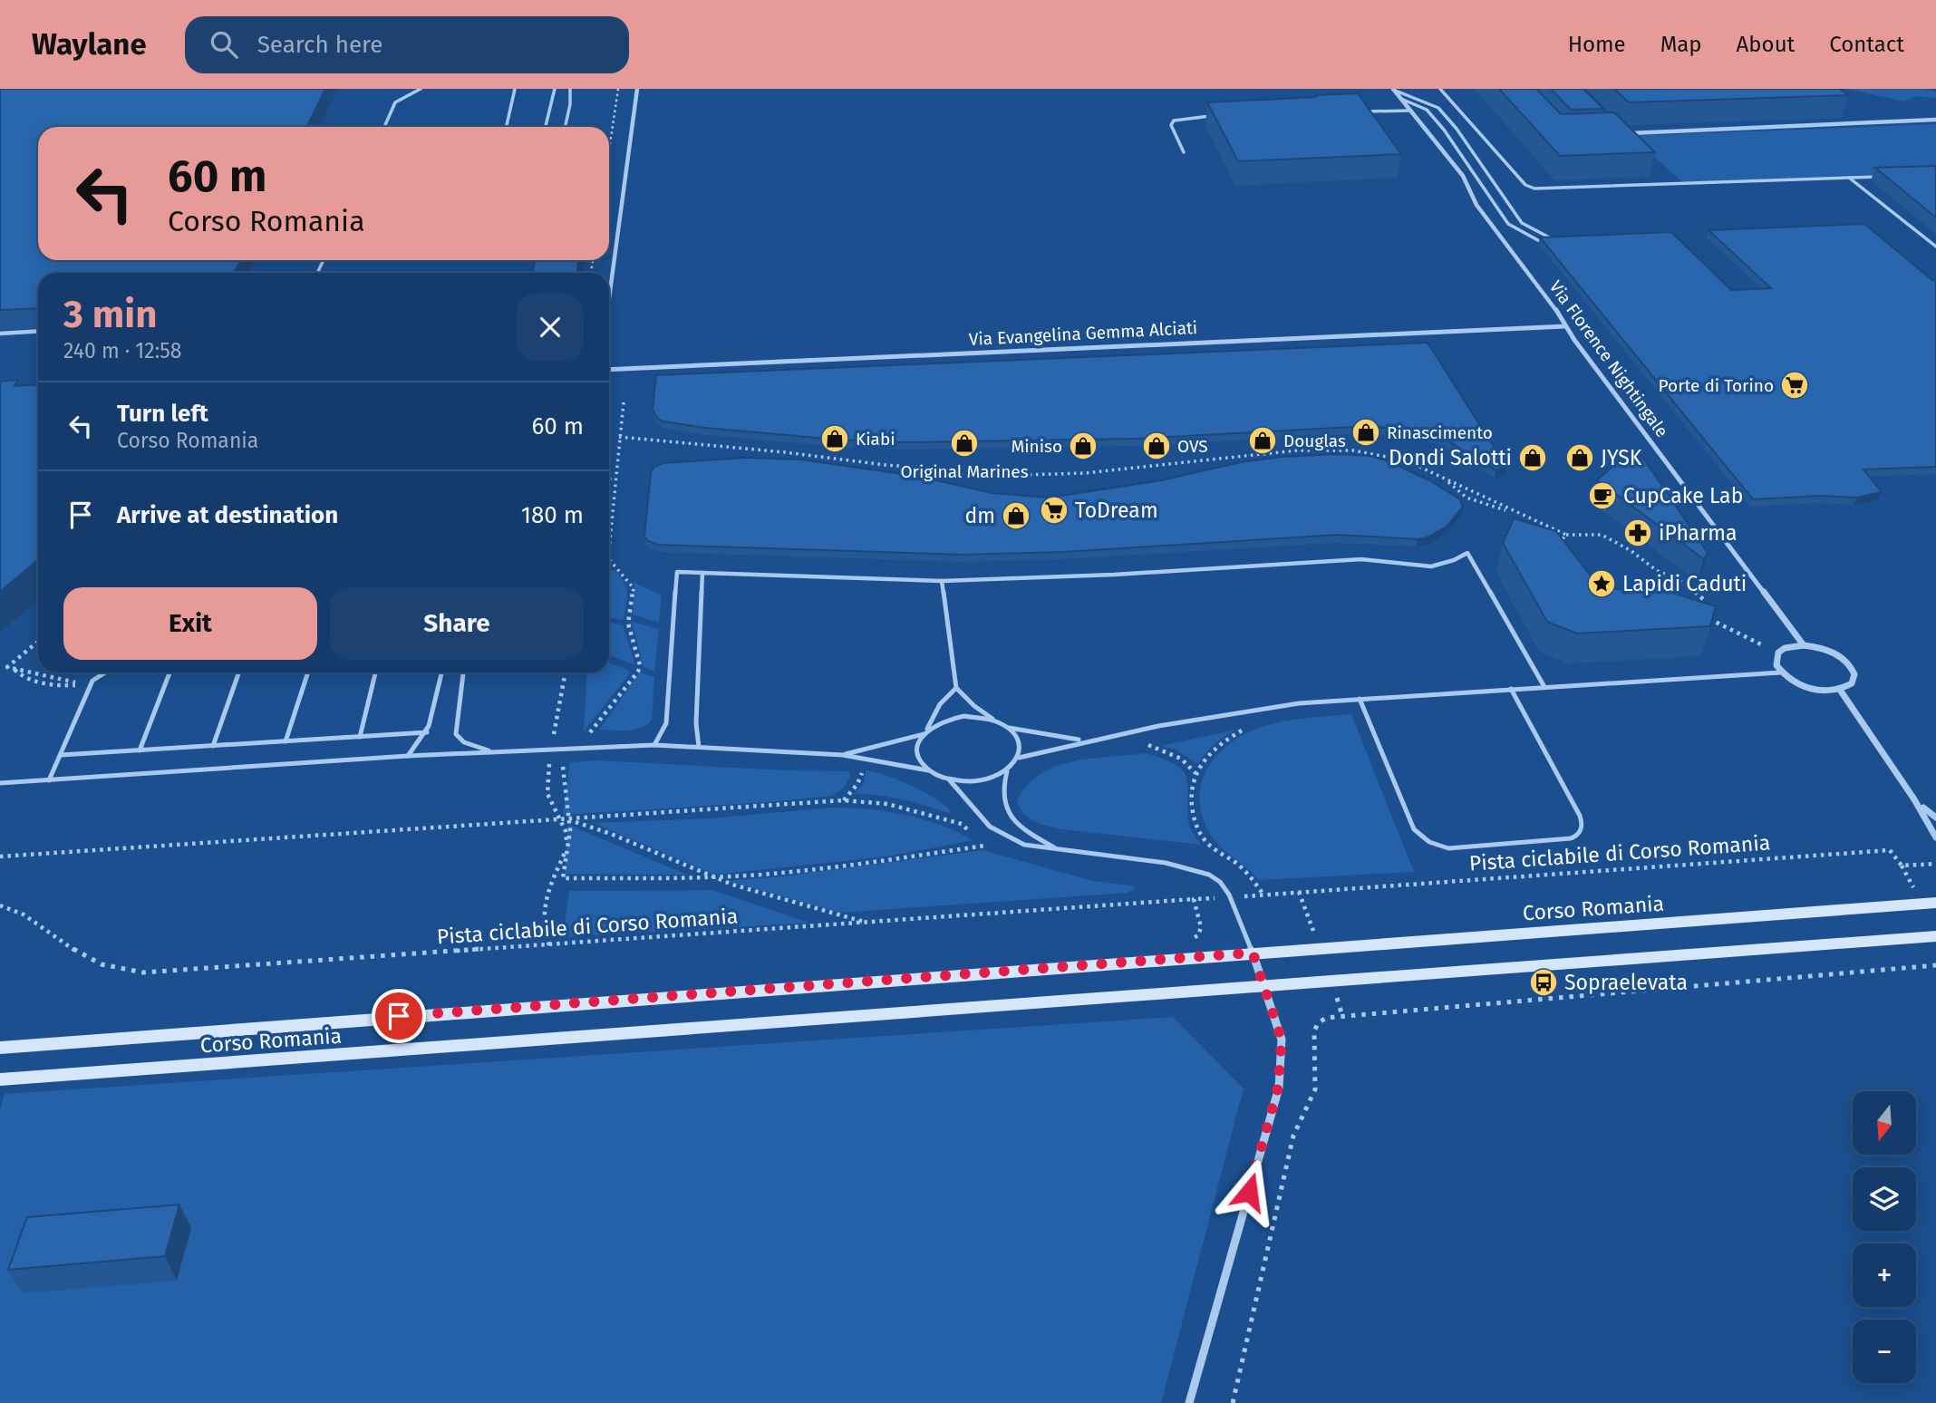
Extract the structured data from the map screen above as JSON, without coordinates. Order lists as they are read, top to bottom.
{
  "streets": {
    "main road": ["Corso Romania"],
    "street": ["Via Evangelina Gemma Alciati", "Via Florence Nightingale"],
    "path": ["Pista ciclabile di Corso Romania"]
  },
  "crossings": [
    ["Via Evangelina Gemma Alciati", "Via Florence Nightingale"]
  ],
  "places": {
    "supermarket": ["Porte di Torino", "ToDream"],
    "shop": [
      "Rinascimento",
      "Kiabi",
      "Douglas",
      "Original Marines",
      "Miniso",
      "OVS",
      "Dondi Salotti",
      "JYSK",
      "dm"
    ],
    "cafe": ["CupCake Lab"],
    "pharmacy": ["iPharma"],
    "place": ["Lapidi Caduti"],
    "bus stop": ["Sopraelevata"]
  },
  "north": "bottom",
  "page": {
    "header": "Waylane",
    "search": "Search here",
    "nav": [
      "Home",
      "Map",
      "About",
      "Contact"
    ],
    "turn": ["60 m", "Corso Romania"],
    "heading": ["3 min", "240 m · 12:58"],
    "list": [
      {
        "name": "Turn left",
        "note": "Corso Romania",
        "value": "60 m"
      },
      {
        "name": "Arrive at destination",
        "value": "180 m"
      }
    ],
    "buttons": ["Exit", "Share"],
    "map_buttons": ["+", "−"]
  }
}
